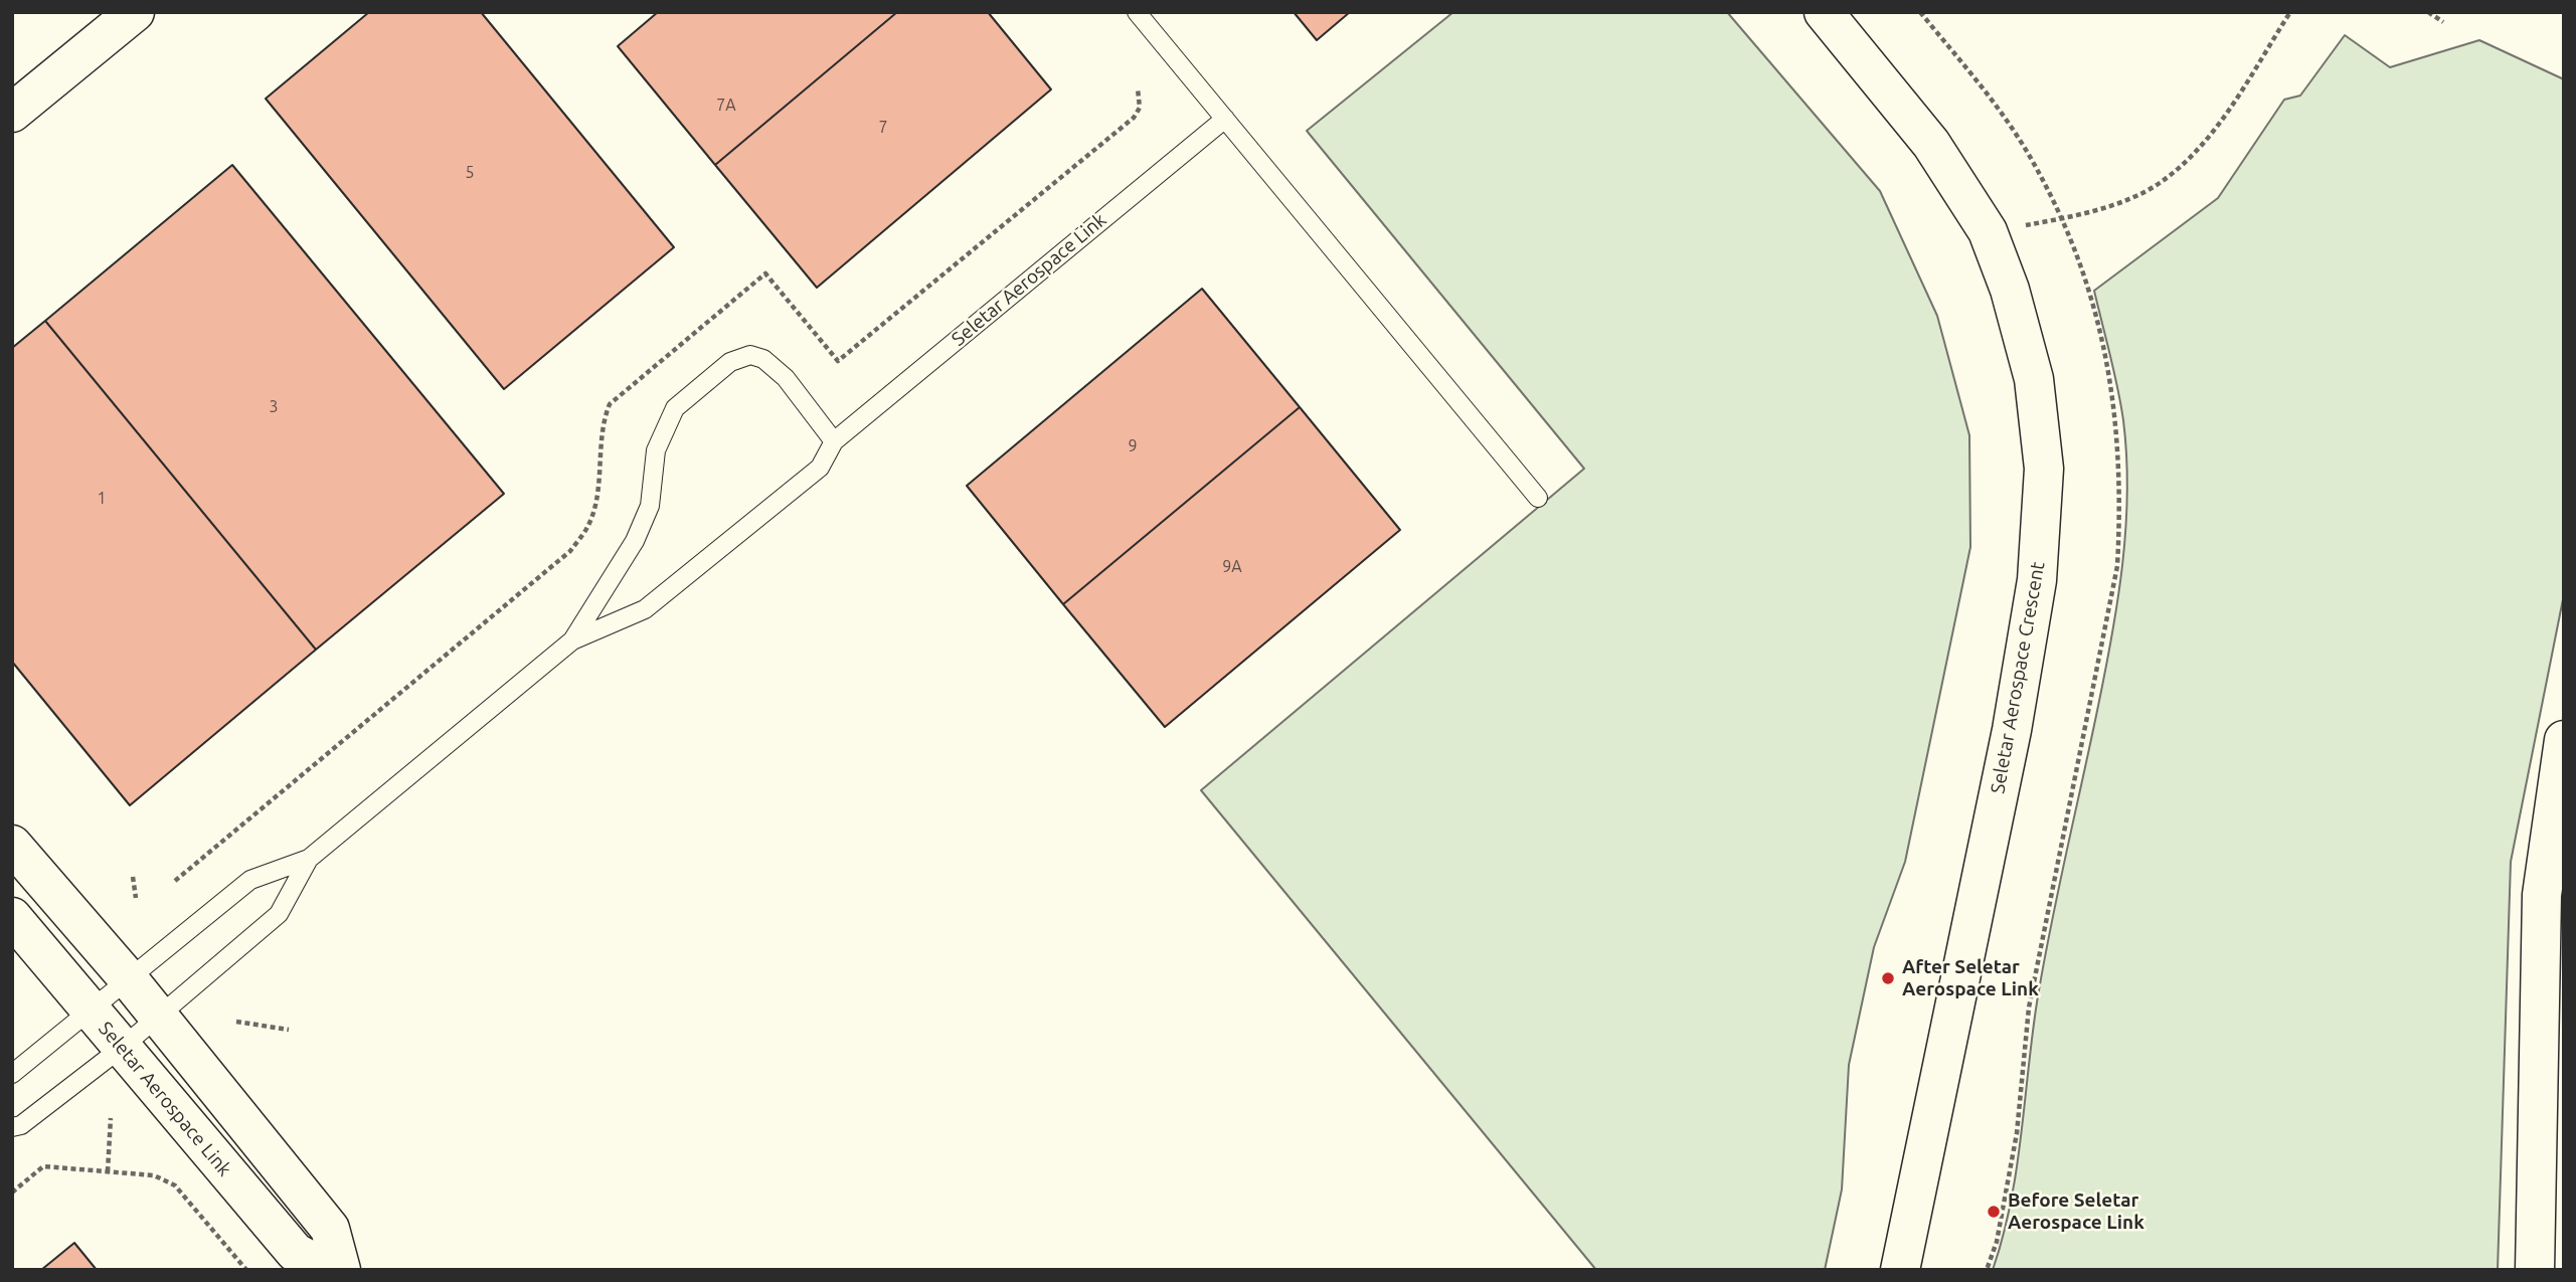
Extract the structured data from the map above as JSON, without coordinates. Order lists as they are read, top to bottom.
{
  "streets": {
    "street": ["Seletar Aerospace Link", "Seletar Aerospace Crescent"]
  },
  "places": ["After Seletar Aerospace Link", "Before Seletar Aerospace Link"],
  "house_numbers": [
    "7A",
    "7",
    "5",
    "3",
    "9",
    "1",
    "9A"
  ]
}
